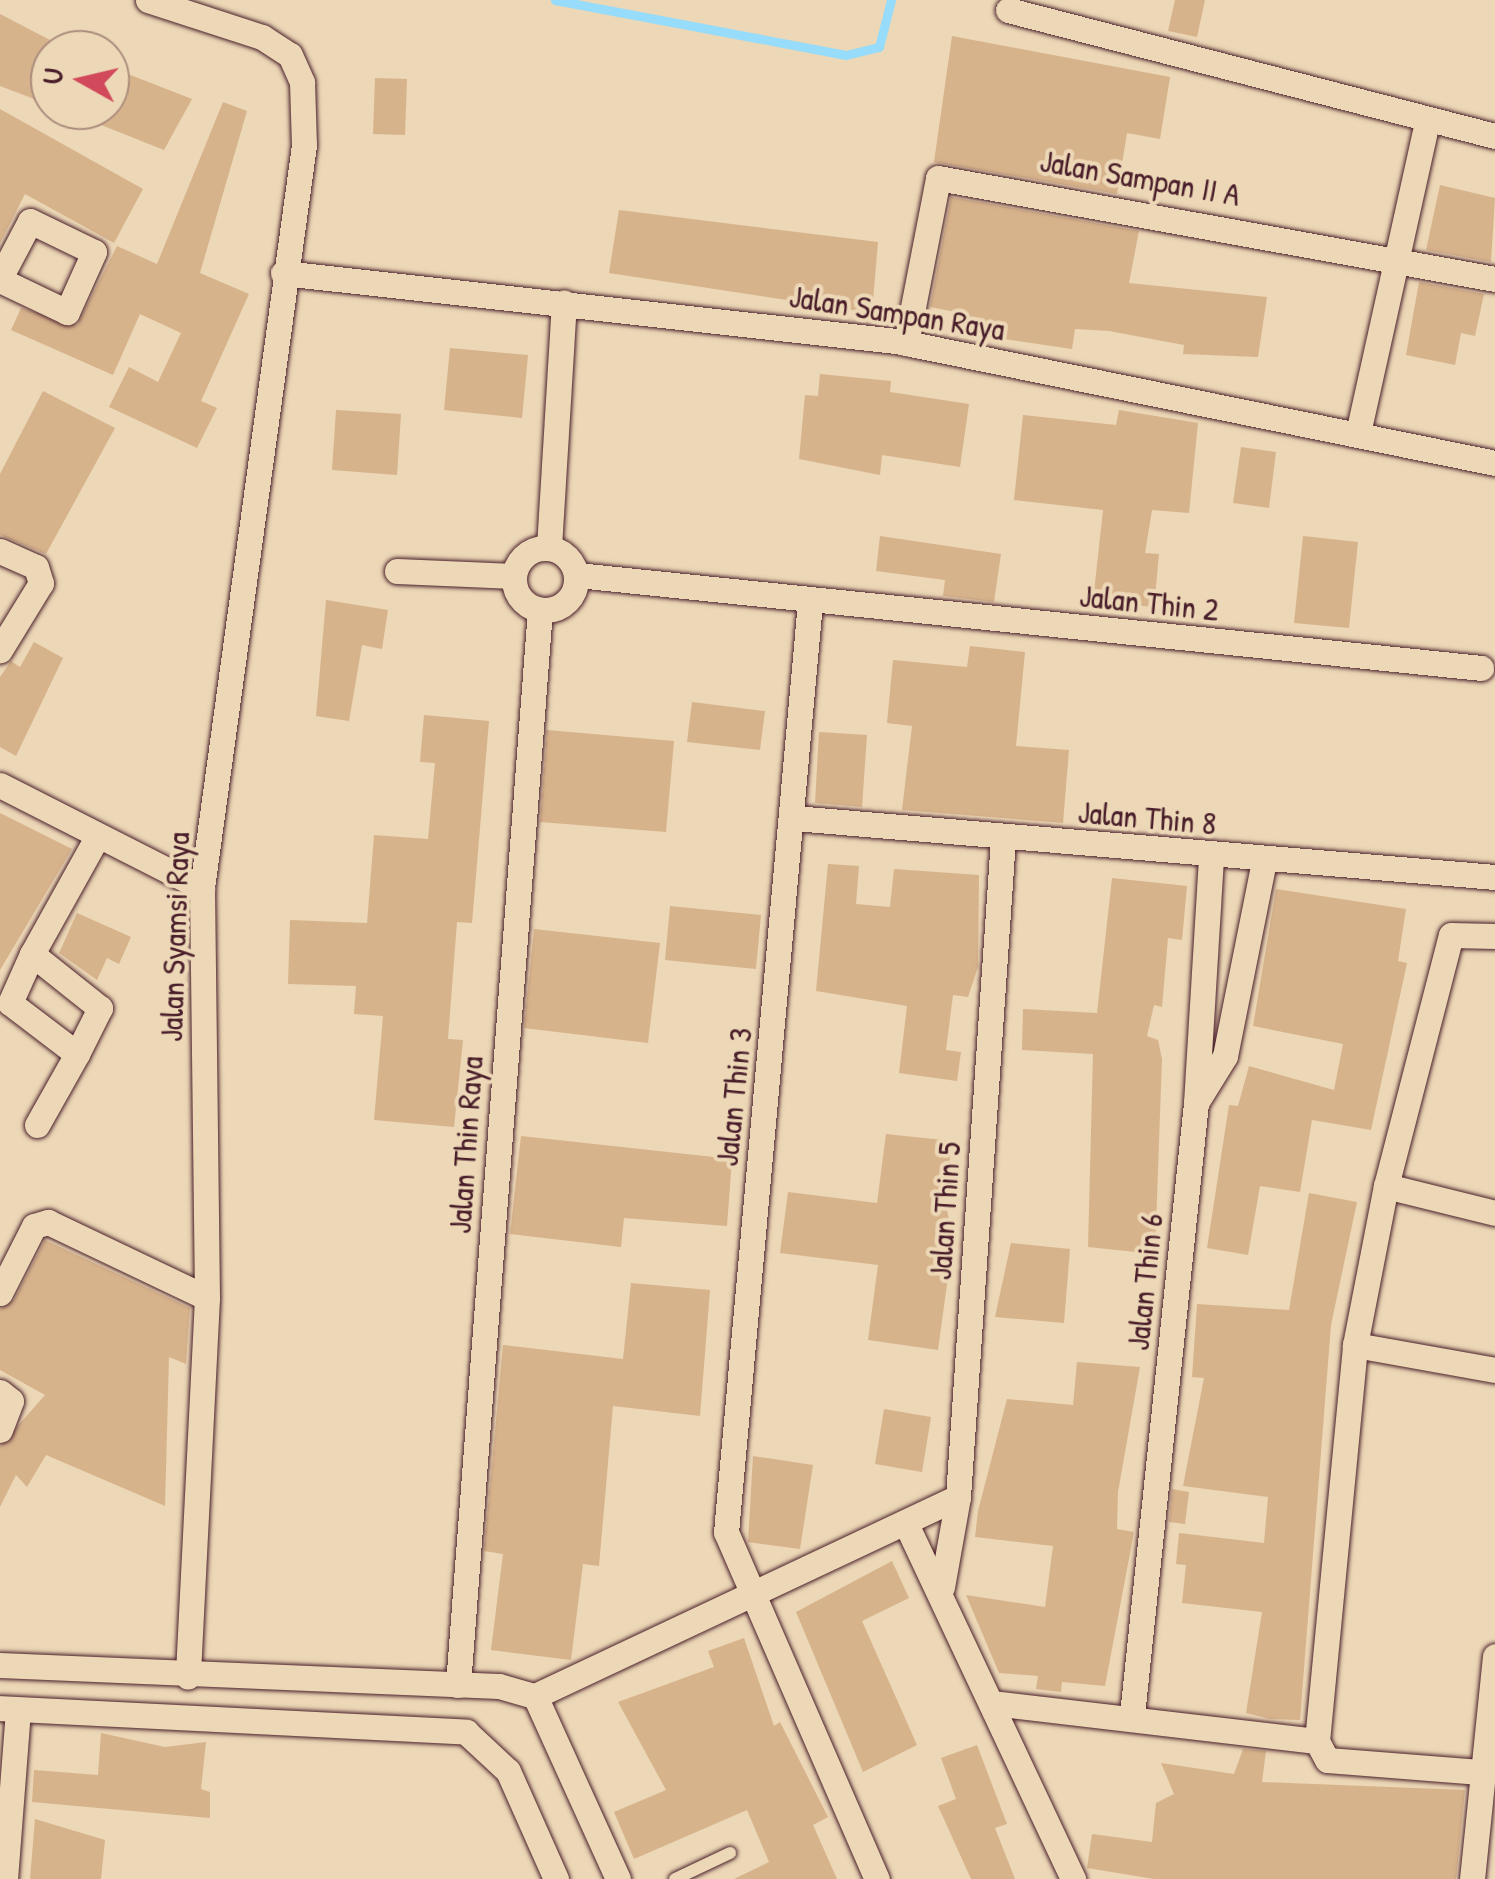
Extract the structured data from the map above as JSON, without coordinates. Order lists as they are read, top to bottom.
{
  "streets": {
    "street": [
      "Jalan Sampan II A",
      "Jalan Sampan Raya",
      "Jalan Thin 2",
      "Jalan Thin 8",
      "Jalan Syamsi Raya",
      "Jalan Thin 3",
      "Jalan Thin Raya",
      "Jalan Thin 5",
      "Jalan Thin 6"
    ]
  },
  "crossings": [
    ["Jalan Sampan II A", "Jalan Sampan Raya"],
    ["Jalan Sampan Raya", "Jalan Syamsi Raya"],
    ["Jalan Thin 2", "Jalan Thin 3"],
    ["Jalan Thin 2", "Jalan Thin Raya"],
    ["Jalan Thin 8", "Jalan Thin 3"],
    ["Jalan Thin 8", "Jalan Thin 5"],
    ["Jalan Thin 8", "Jalan Thin 6"]
  ],
  "north": "left"
}
